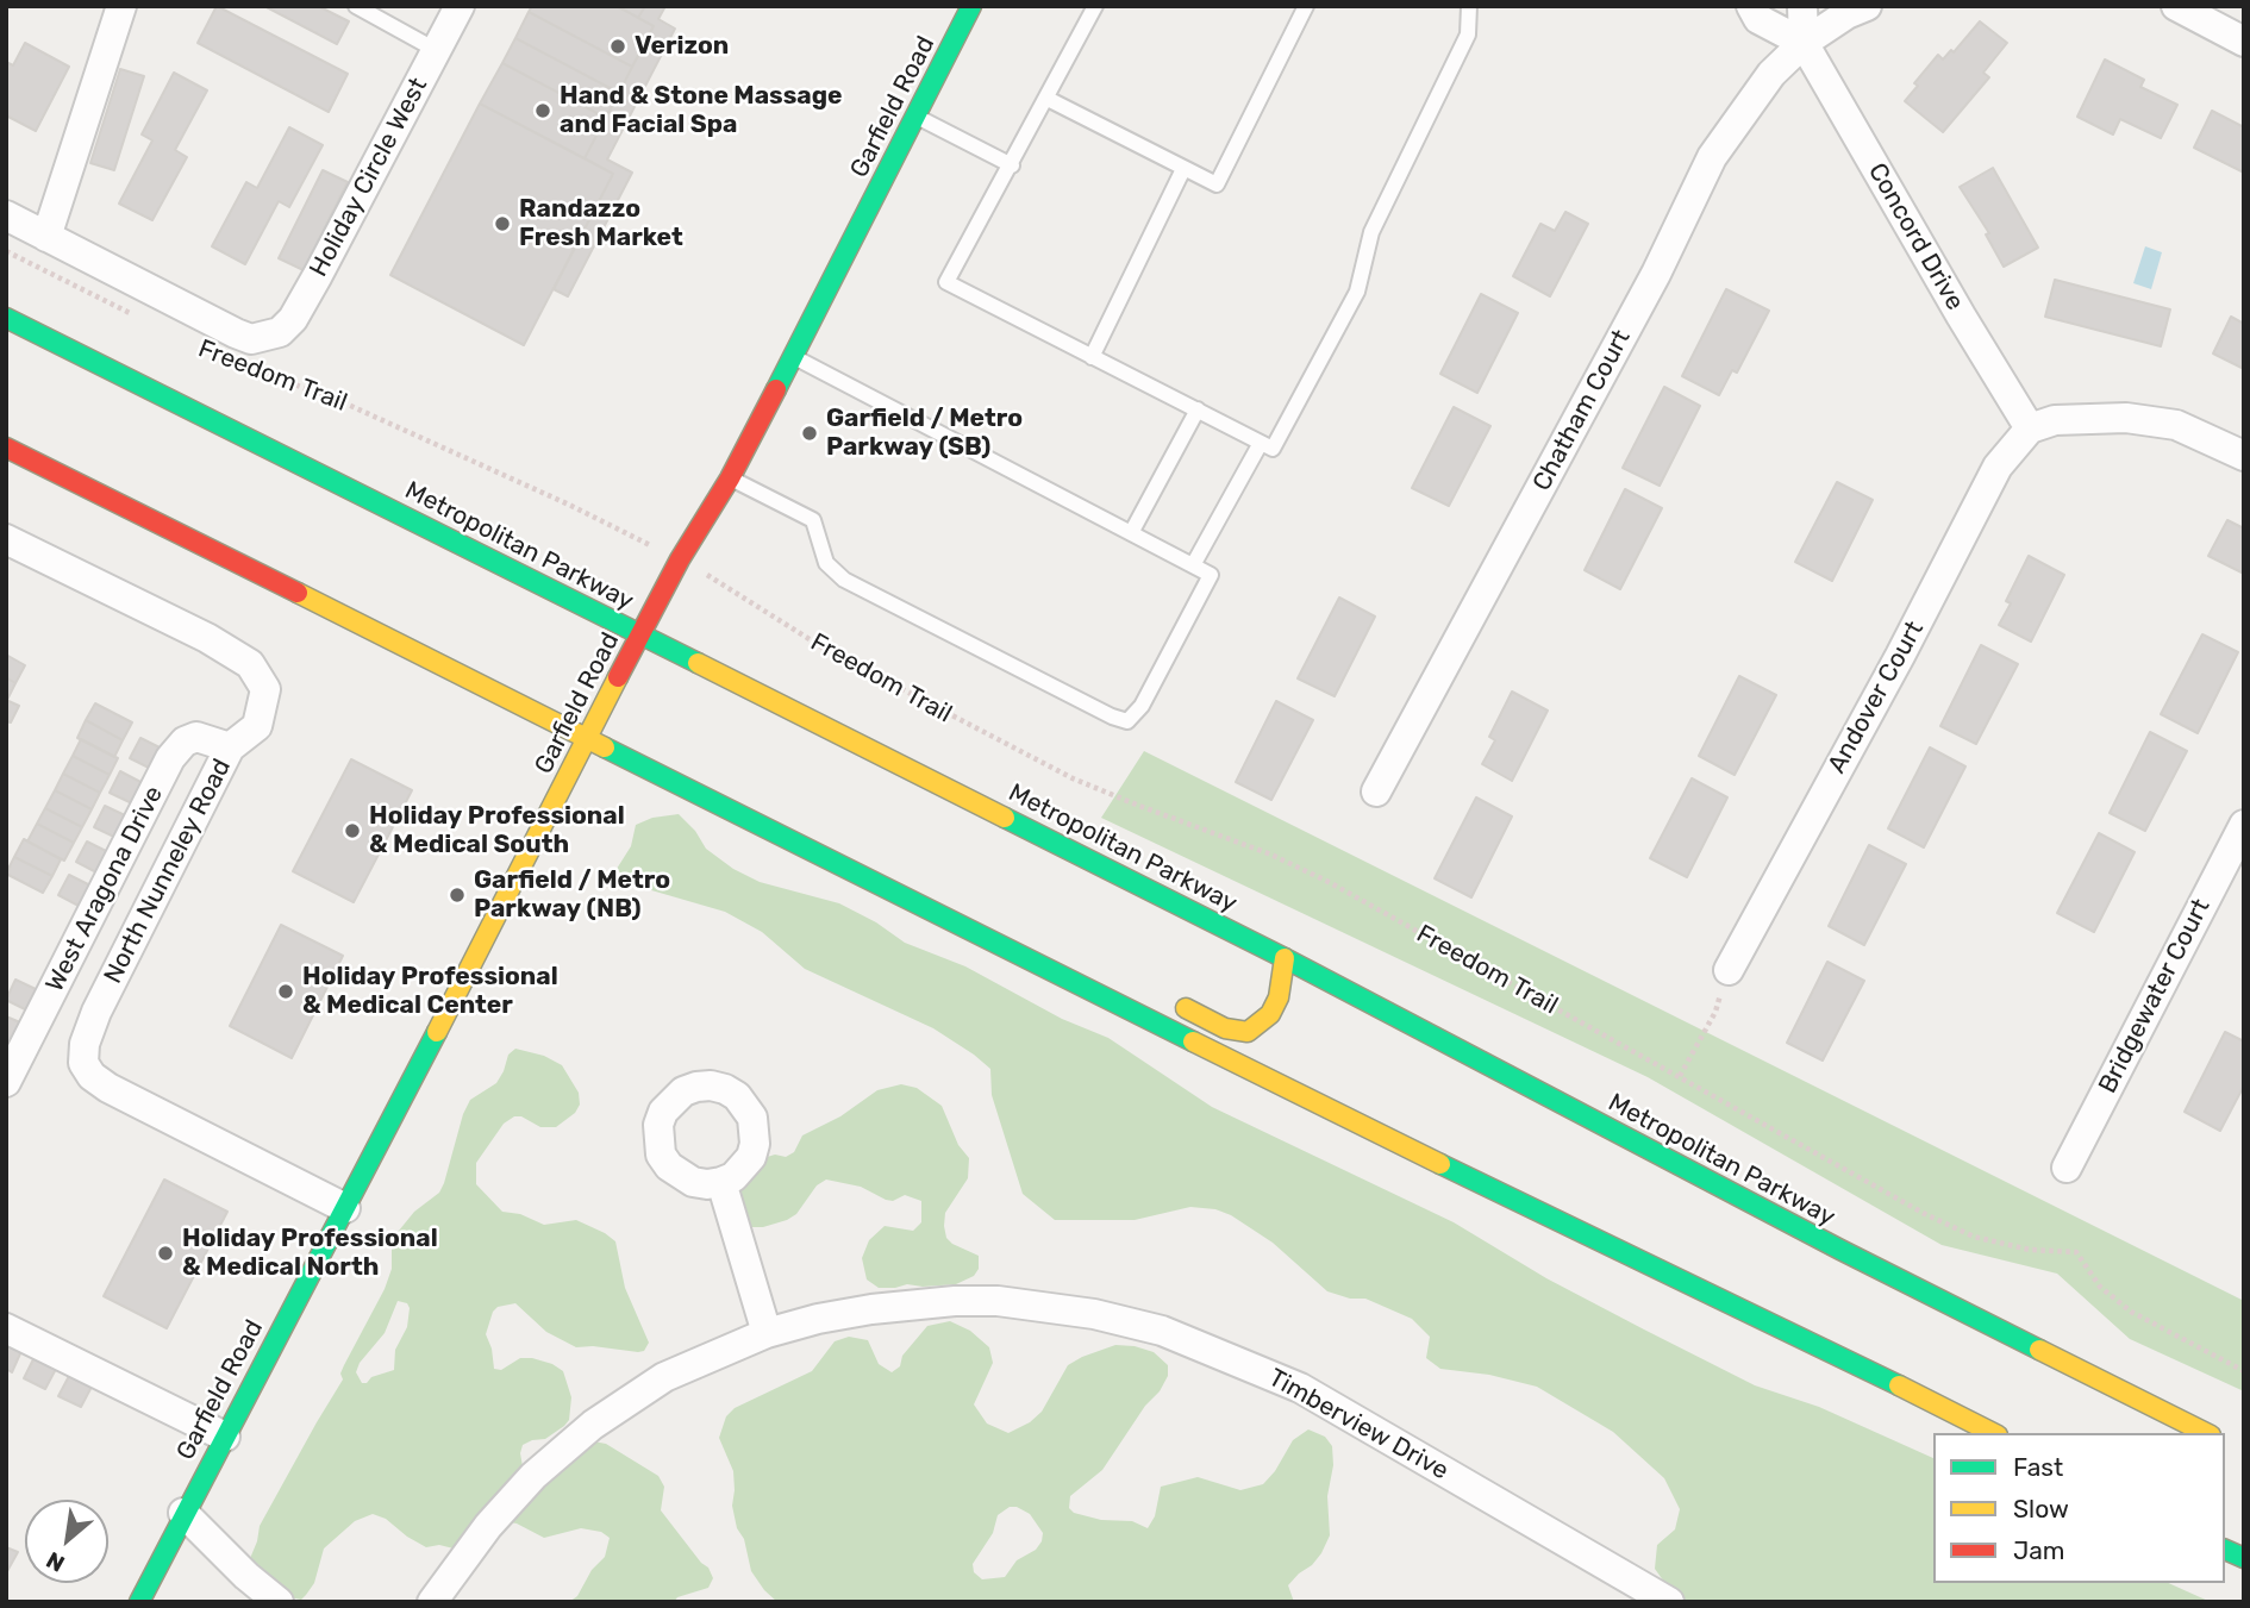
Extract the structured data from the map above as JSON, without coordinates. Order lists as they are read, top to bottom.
{
  "streets": {
    "main road": ["Garfield Road", "Metropolitan Parkway"],
    "street": [
      "Holiday Circle West",
      "Concord Drive",
      "Chatham Court",
      "Andover Court",
      "North Nunneley Road",
      "West Aragona Drive",
      "Bridgewater Court",
      "Timberview Drive"
    ],
    "path": ["Freedom Trail"]
  },
  "crossings": [
    ["Garfield Road", "Metropolitan Parkway"],
    ["Garfield Road", "North Nunneley Road"],
    ["Concord Drive", "Chatham Court"],
    ["Concord Drive", "Andover Court"],
    ["North Nunneley Road", "West Aragona Drive"]
  ],
  "places": [
    "Verizon",
    "Hand & Stone Massage and Facial Spa",
    "Randazzo Fresh Market",
    "Garfield / Metro Parkway (SB)",
    "Holiday Professional & Medical South",
    "Garfield / Metro Parkway (NB)",
    "Holiday Professional & Medical Center",
    "Holiday Professional & Medical North"
  ],
  "legend": ["Fast", "Slow", "Jam"],
  "north": "bottom left"
}
